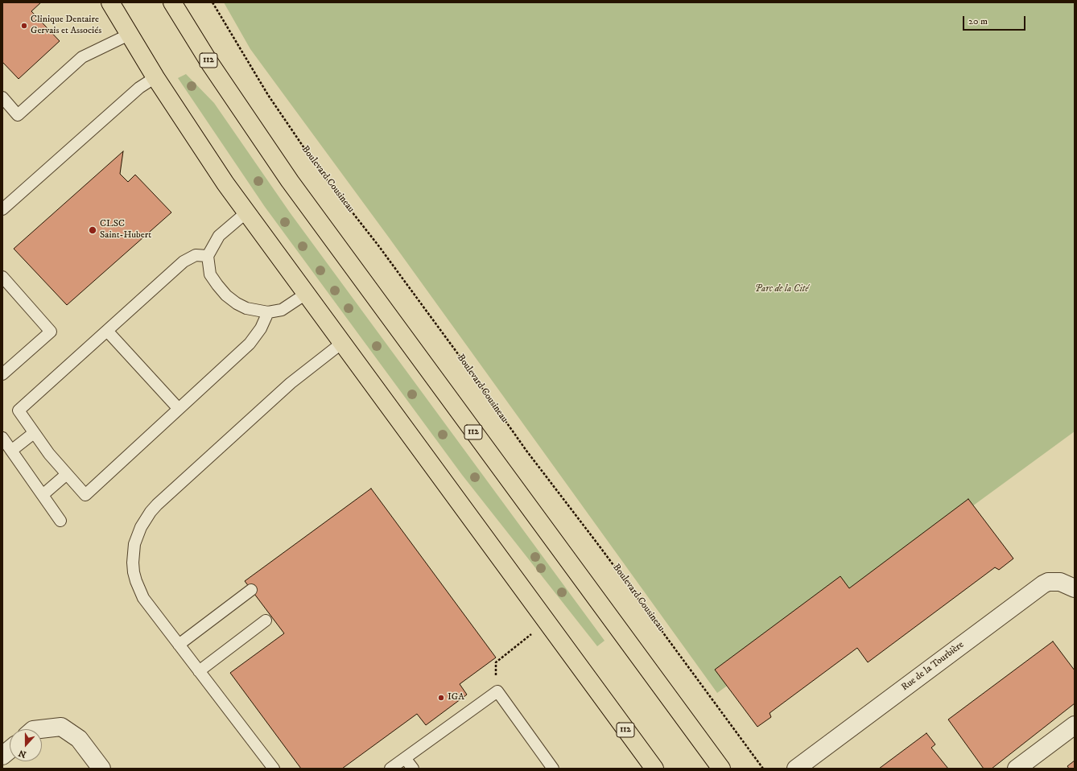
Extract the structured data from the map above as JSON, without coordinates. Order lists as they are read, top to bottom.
{
  "streets": {
    "main road": ["112"],
    "street": ["Rue de la Tourbière"],
    "path": ["Boulevard Cousineau"]
  },
  "parks": ["Parc de la Cité"],
  "places": ["Clinique Dentaire Gervais et Associés", "CLSC Saint-Hubert", "IGA"],
  "scale_bar": "20 m",
  "north": "bottom"
}
